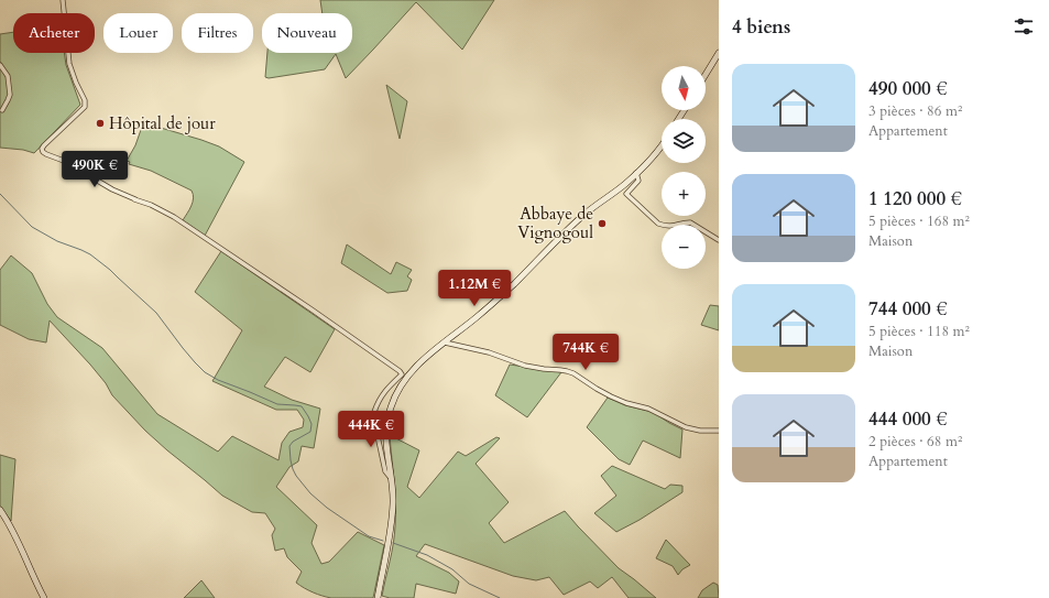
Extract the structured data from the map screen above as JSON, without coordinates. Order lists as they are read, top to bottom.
{
  "places": ["Hôpital de jour", "Abbaye de Vignogoul"],
  "north": "bottom",
  "page": {
    "heading": "4 biens",
    "chip": [
      "Acheter",
      "Louer",
      "Filtres",
      "Nouveau"
    ],
    "list": [
      {
        "name": "490 000 €",
        "note": "3 pièces · 86 m² · Appartement"
      },
      {
        "name": "1 120 000 €",
        "note": "5 pièces · 168 m² · Maison"
      },
      {
        "name": "744 000 €",
        "note": "5 pièces · 118 m² · Maison"
      },
      {
        "name": "444 000 €",
        "note": "2 pièces · 68 m² · Appartement"
      }
    ],
    "map_buttons": ["+", "−"],
    "price": [
      "490K €",
      "1.12M €",
      "744K €",
      "444K €"
    ]
  }
}
